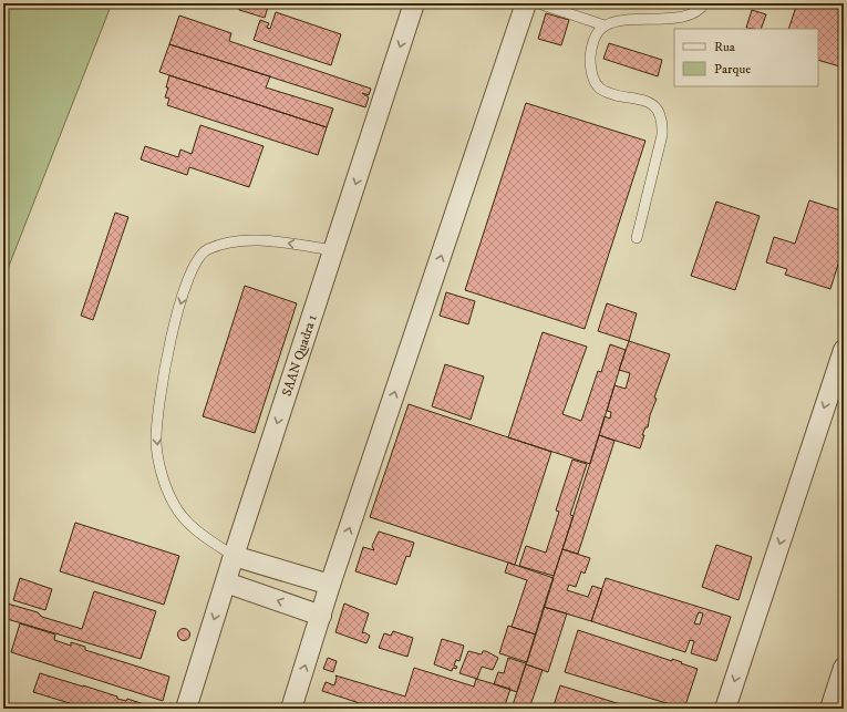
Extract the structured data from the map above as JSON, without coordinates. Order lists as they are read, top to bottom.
{
  "streets": {
    "street": ["SAAN Quadra 1"]
  },
  "legend": ["Rua", "Parque"]
}
